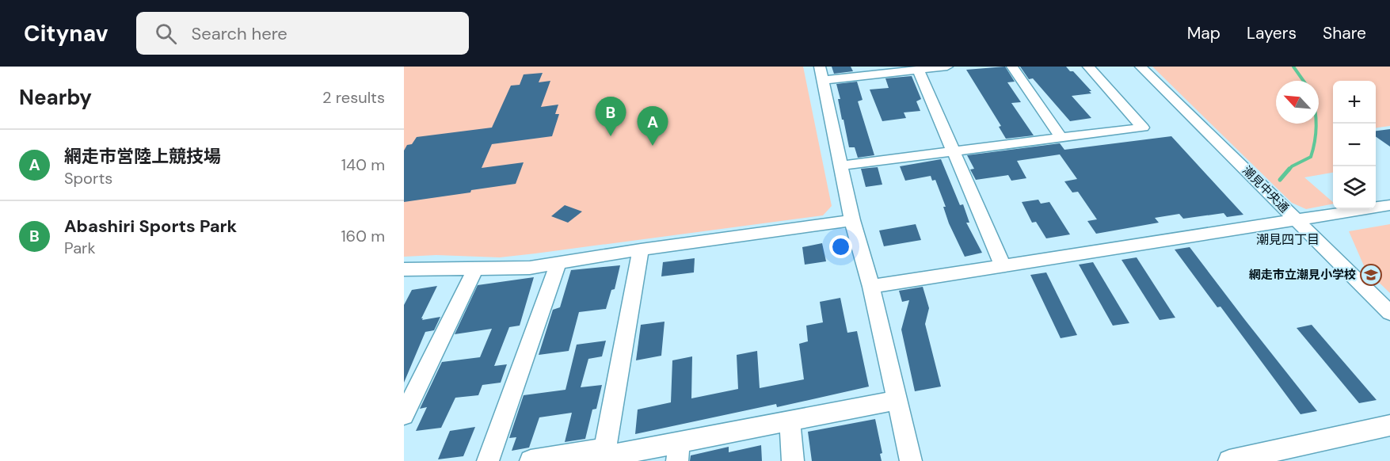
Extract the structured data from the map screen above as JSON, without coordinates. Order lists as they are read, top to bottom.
{
  "streets": {
    "street": ["潮見中央通"]
  },
  "districts": ["潮見四丁目"],
  "places": {
    "school or university": ["網走市立潮見小学校"]
  },
  "north": "top left",
  "page": {
    "header": "Citynav",
    "search": "Search here",
    "nav": ["Map", "Layers", "Share"],
    "heading": ["Nearby", "2 results"],
    "map_buttons": ["+", "−"],
    "pins": ["B", "A"],
    "list": [
      {
        "mark": "A",
        "name": "網走市営陸上競技場",
        "note": "Sports",
        "value": "140 m"
      },
      {
        "mark": "B",
        "name": "Abashiri Sports Park",
        "note": "Park",
        "value": "160 m"
      }
    ]
  }
}
